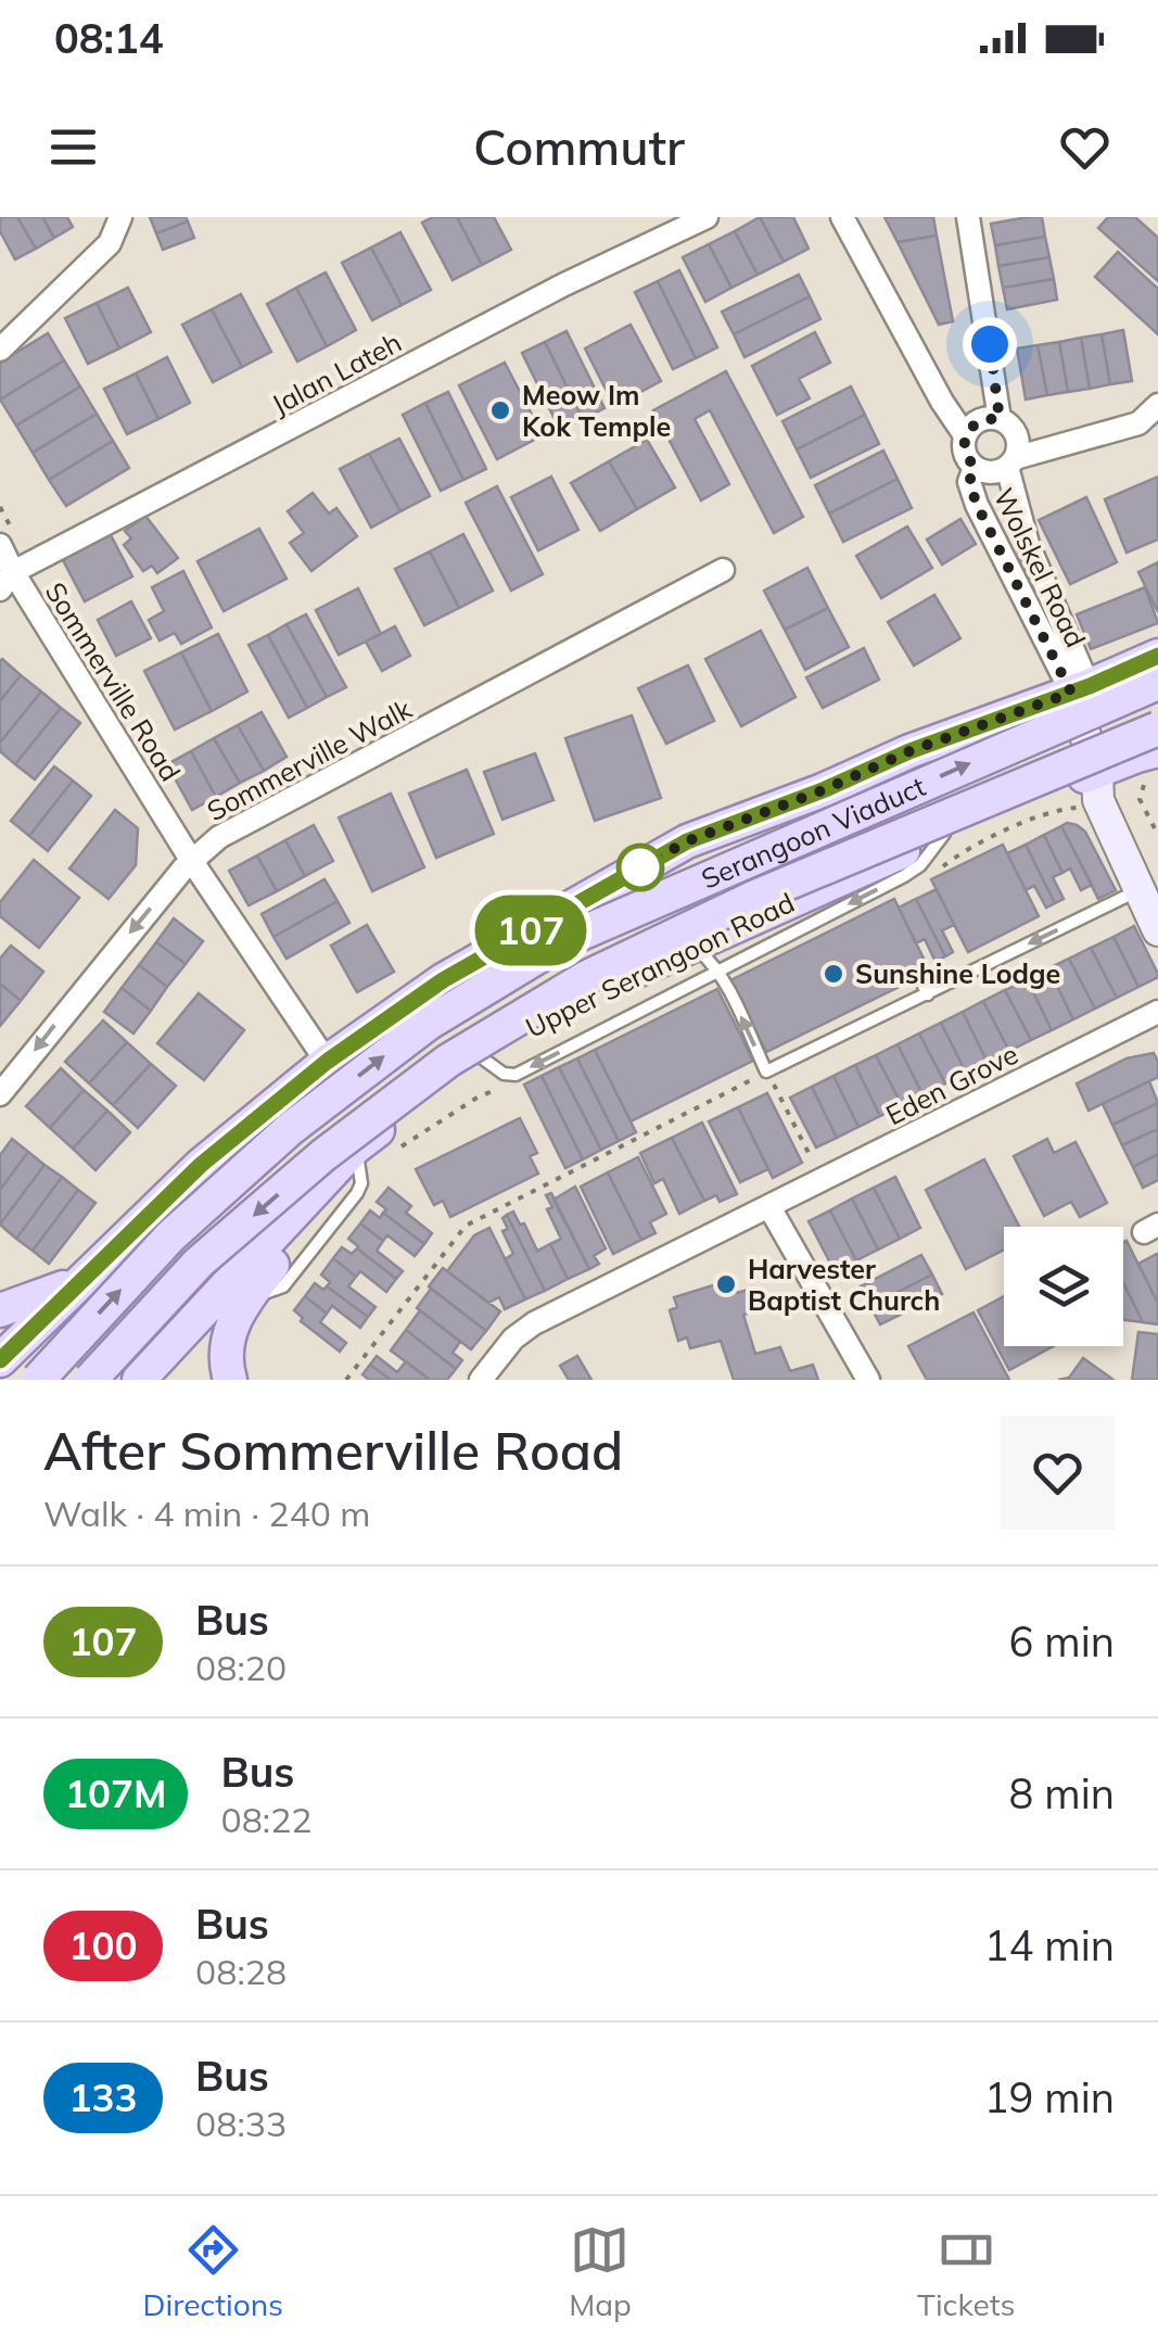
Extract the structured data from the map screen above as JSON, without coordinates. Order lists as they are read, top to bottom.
{
  "streets": {
    "main road": ["Serangoon Viaduct", "Upper Serangoon Road"],
    "street": [
      "Jalan Lateh",
      "Wolskel Road",
      "Sommerville Road",
      "Sommerville Walk",
      "Eden Grove"
    ]
  },
  "crossings": [
    ["Jalan Lateh", "Sommerville Road"],
    ["Sommerville Road", "Sommerville Walk"]
  ],
  "places": ["Meow Im Kok Temple", "Sunshine Lodge", "Harvester Baptist Church"],
  "lines": ["bus line 107"],
  "page": {
    "status": "08:14",
    "header": "Commutr",
    "on_map": "107",
    "heading": ["After Sommerville Road", "Walk · 4 min · 240 m"],
    "list": [
      {
        "mark": "107",
        "name": "Bus",
        "note": "08:20",
        "value": "6 min"
      },
      {
        "mark": "107M",
        "name": "Bus",
        "note": "08:22",
        "value": "8 min"
      },
      {
        "mark": "100",
        "name": "Bus",
        "note": "08:28",
        "value": "14 min"
      },
      {
        "mark": "133",
        "name": "Bus",
        "note": "08:33",
        "value": "19 min"
      }
    ],
    "tabs": ["Directions", "Map", "Tickets"]
  }
}
